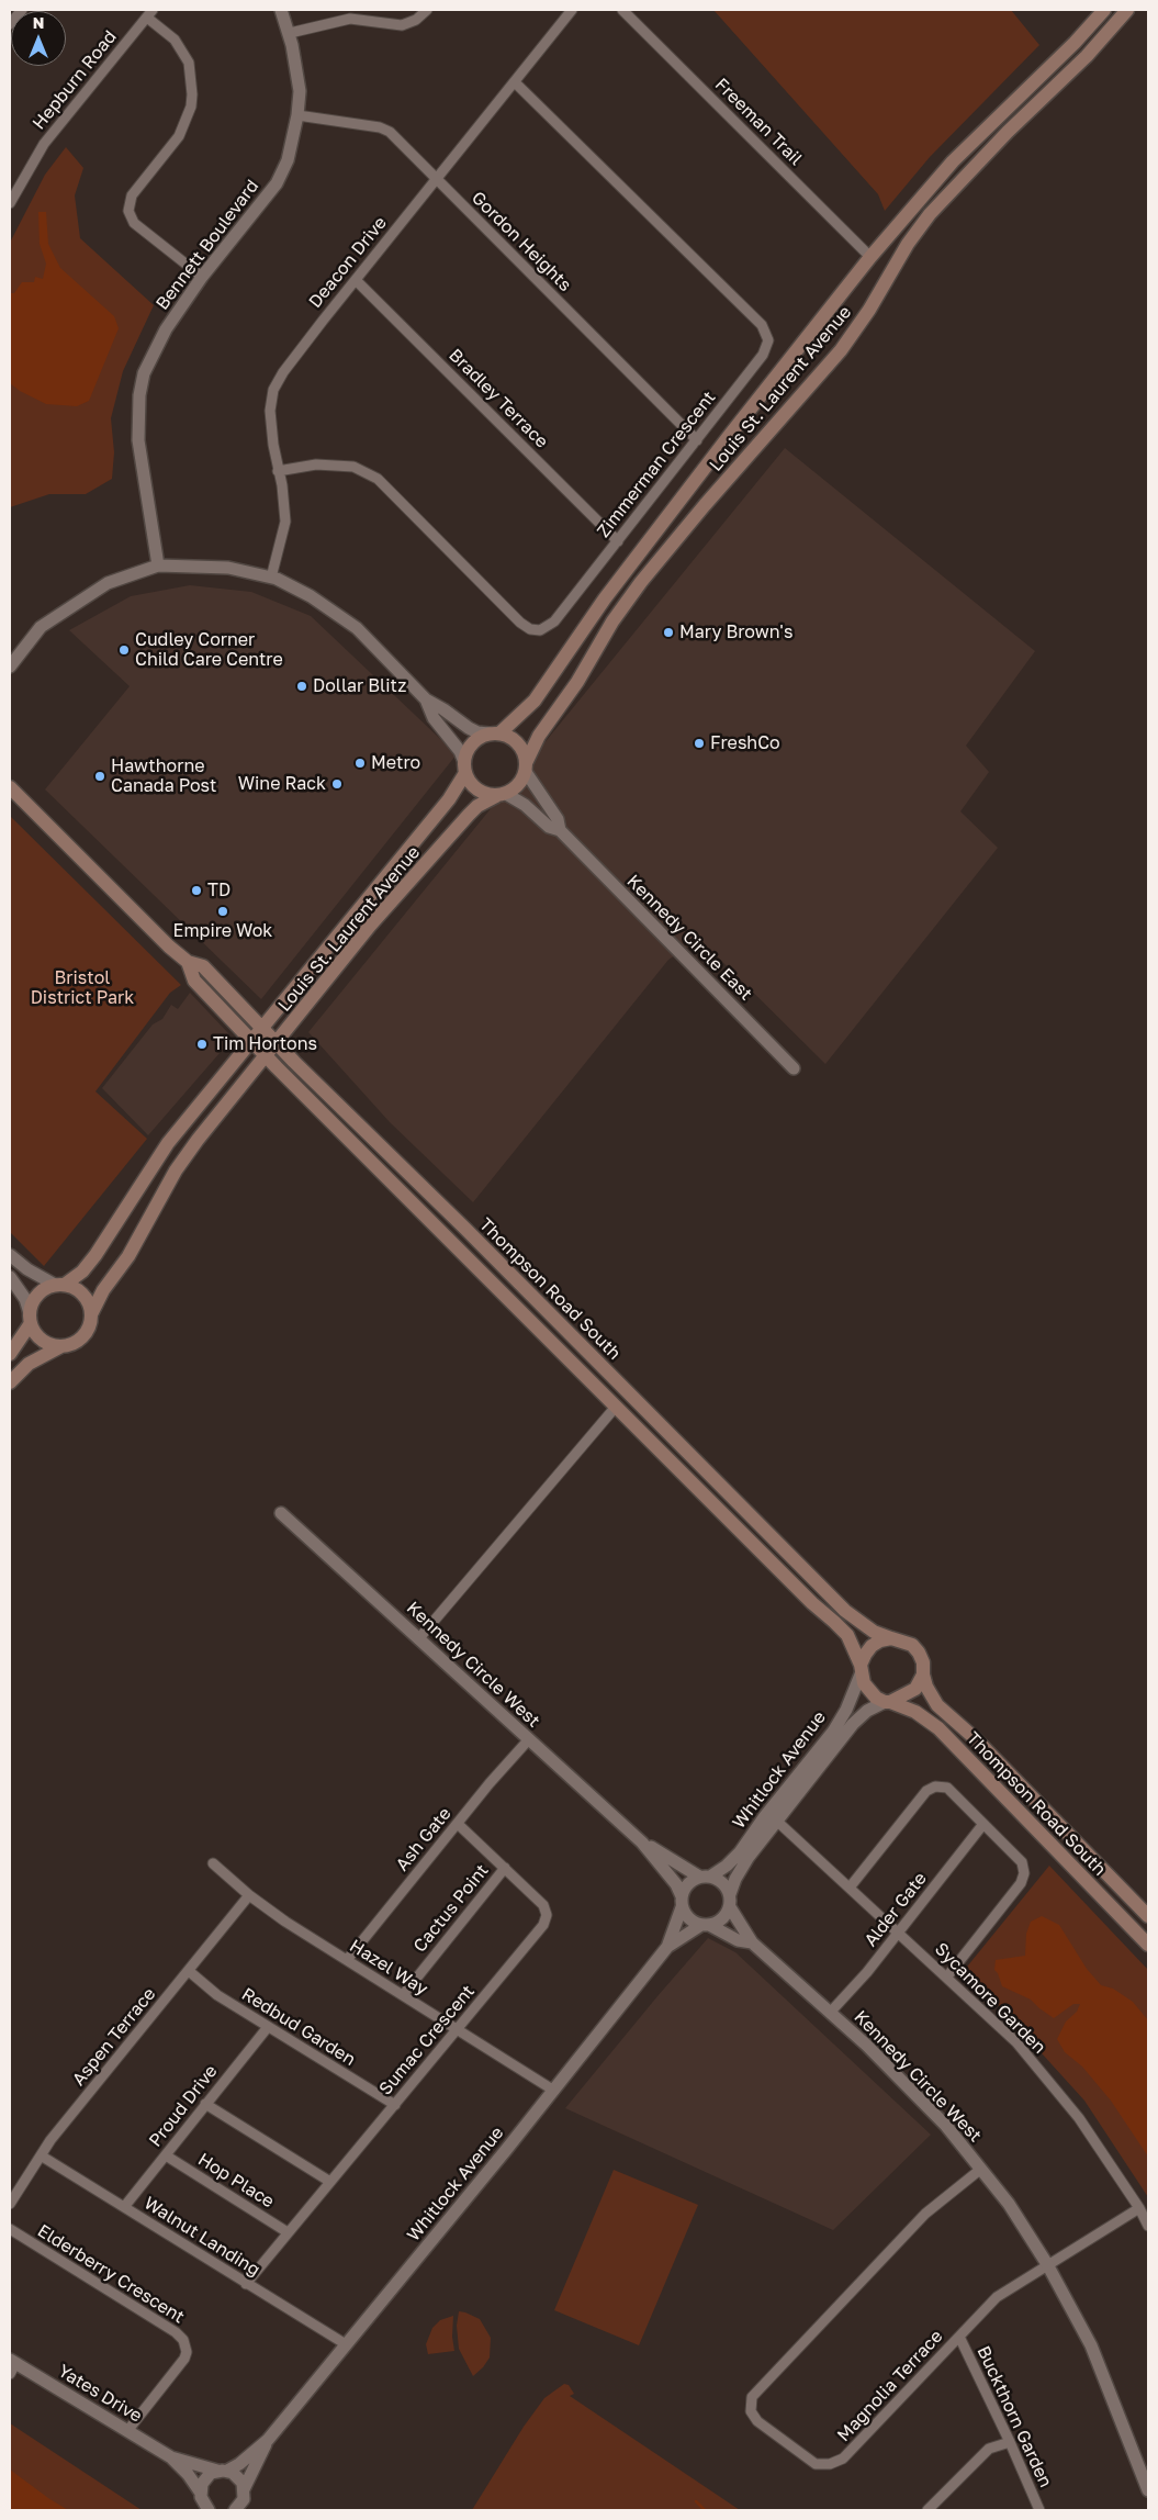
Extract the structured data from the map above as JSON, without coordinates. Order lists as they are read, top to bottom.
{
  "streets": {
    "main road": ["Louis St. Laurent Avenue", "Thompson Road South"],
    "street": [
      "Hepburn Road",
      "Freeman Trail",
      "Gordon Heights",
      "Bennett Boulevard",
      "Deacon Drive",
      "Bradley Terrace",
      "Zimmerman Crescent",
      "Kennedy Circle East",
      "Kennedy Circle West",
      "Whitlock Avenue",
      "Ash Gate",
      "Cactus Point",
      "Alder Gate",
      "Hazel Way",
      "Sycamore Garden",
      "Redbud Garden",
      "Aspen Terrace",
      "Sumac Crescent",
      "Proud Drive",
      "Hop Place",
      "Walnut Landing",
      "Elderberry Crescent",
      "Magnolia Terrace",
      "Yates Drive",
      "Buckthorn Garden"
    ]
  },
  "crossings": [
    ["Freeman Trail", "Louis St. Laurent Avenue"],
    ["Gordon Heights", "Bennett Boulevard"],
    ["Gordon Heights", "Deacon Drive"],
    ["Gordon Heights", "Zimmerman Crescent"],
    ["Deacon Drive", "Bradley Terrace"],
    ["Deacon Drive", "Zimmerman Crescent"],
    ["Louis St. Laurent Avenue", "Kennedy Circle East"],
    ["Louis St. Laurent Avenue", "Thompson Road South"],
    ["Bradley Terrace", "Zimmerman Crescent"],
    ["Thompson Road South", "Whitlock Avenue"],
    ["Kennedy Circle West", "Whitlock Avenue"],
    ["Kennedy Circle West", "Ash Gate"],
    ["Kennedy Circle West", "Alder Gate"],
    ["Kennedy Circle West", "Magnolia Terrace"],
    ["Whitlock Avenue", "Hazel Way"],
    ["Whitlock Avenue", "Sycamore Garden"],
    ["Whitlock Avenue", "Walnut Landing"],
    ["Whitlock Avenue", "Yates Drive"],
    ["Ash Gate", "Hazel Way"],
    ["Ash Gate", "Sumac Crescent"],
    ["Cactus Point", "Hazel Way"],
    ["Cactus Point", "Sumac Crescent"],
    ["Alder Gate", "Sycamore Garden"],
    ["Hazel Way", "Aspen Terrace"],
    ["Hazel Way", "Sumac Crescent"],
    ["Sycamore Garden", "Magnolia Terrace"],
    ["Redbud Garden", "Aspen Terrace"],
    ["Redbud Garden", "Sumac Crescent"],
    ["Redbud Garden", "Proud Drive"],
    ["Aspen Terrace", "Walnut Landing"],
    ["Sumac Crescent", "Hop Place"],
    ["Sumac Crescent", "Walnut Landing"],
    ["Proud Drive", "Hop Place"],
    ["Proud Drive", "Walnut Landing"],
    ["Elderberry Crescent", "Yates Drive"],
    ["Magnolia Terrace", "Buckthorn Garden"]
  ],
  "parks": ["Bristol District Park"],
  "places": [
    "Mary Brown's",
    "Cudley Corner Child Care Centre",
    "Dollar Blitz",
    "FreshCo",
    "Metro",
    "Hawthorne Canada Post",
    "Wine Rack",
    "TD",
    "Empire Wok",
    "Tim Hortons"
  ],
  "north": "top"
}
